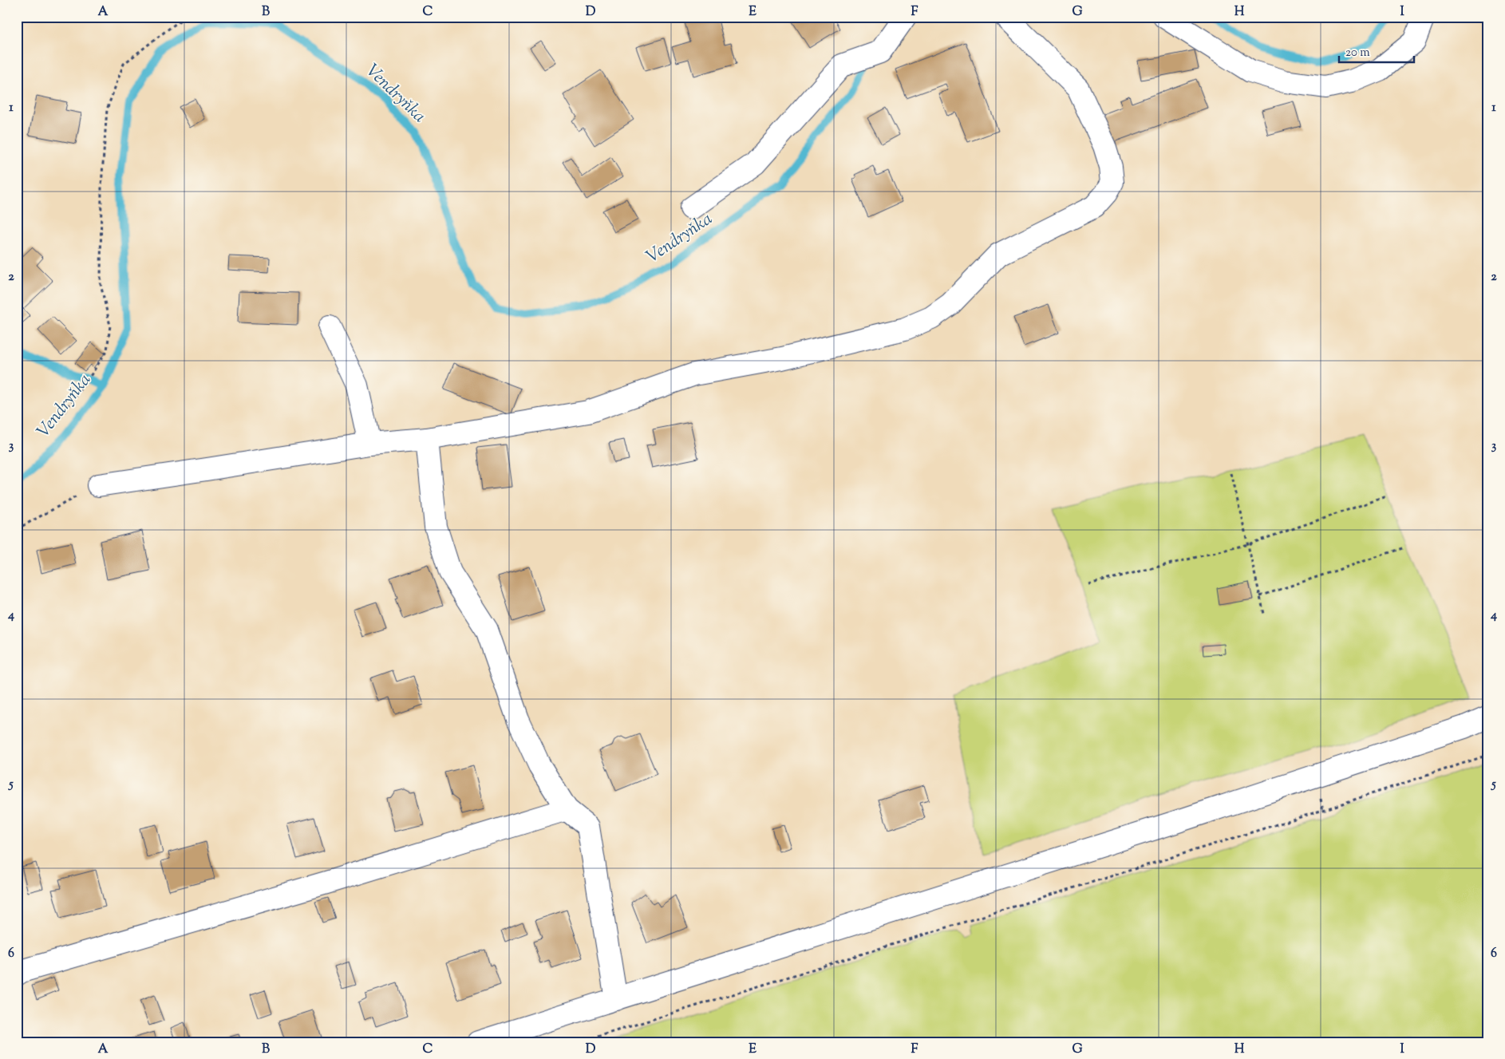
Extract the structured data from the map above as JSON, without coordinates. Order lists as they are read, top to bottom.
{
  "water": ["Vendryňka"],
  "scale_bar": "20 m",
  "grid": {
    "columns": [
      "A",
      "B",
      "C",
      "D",
      "E",
      "F",
      "G",
      "H",
      "I"
    ],
    "rows": [
      "1",
      "2",
      "3",
      "4",
      "5",
      "6"
    ]
  }
}
